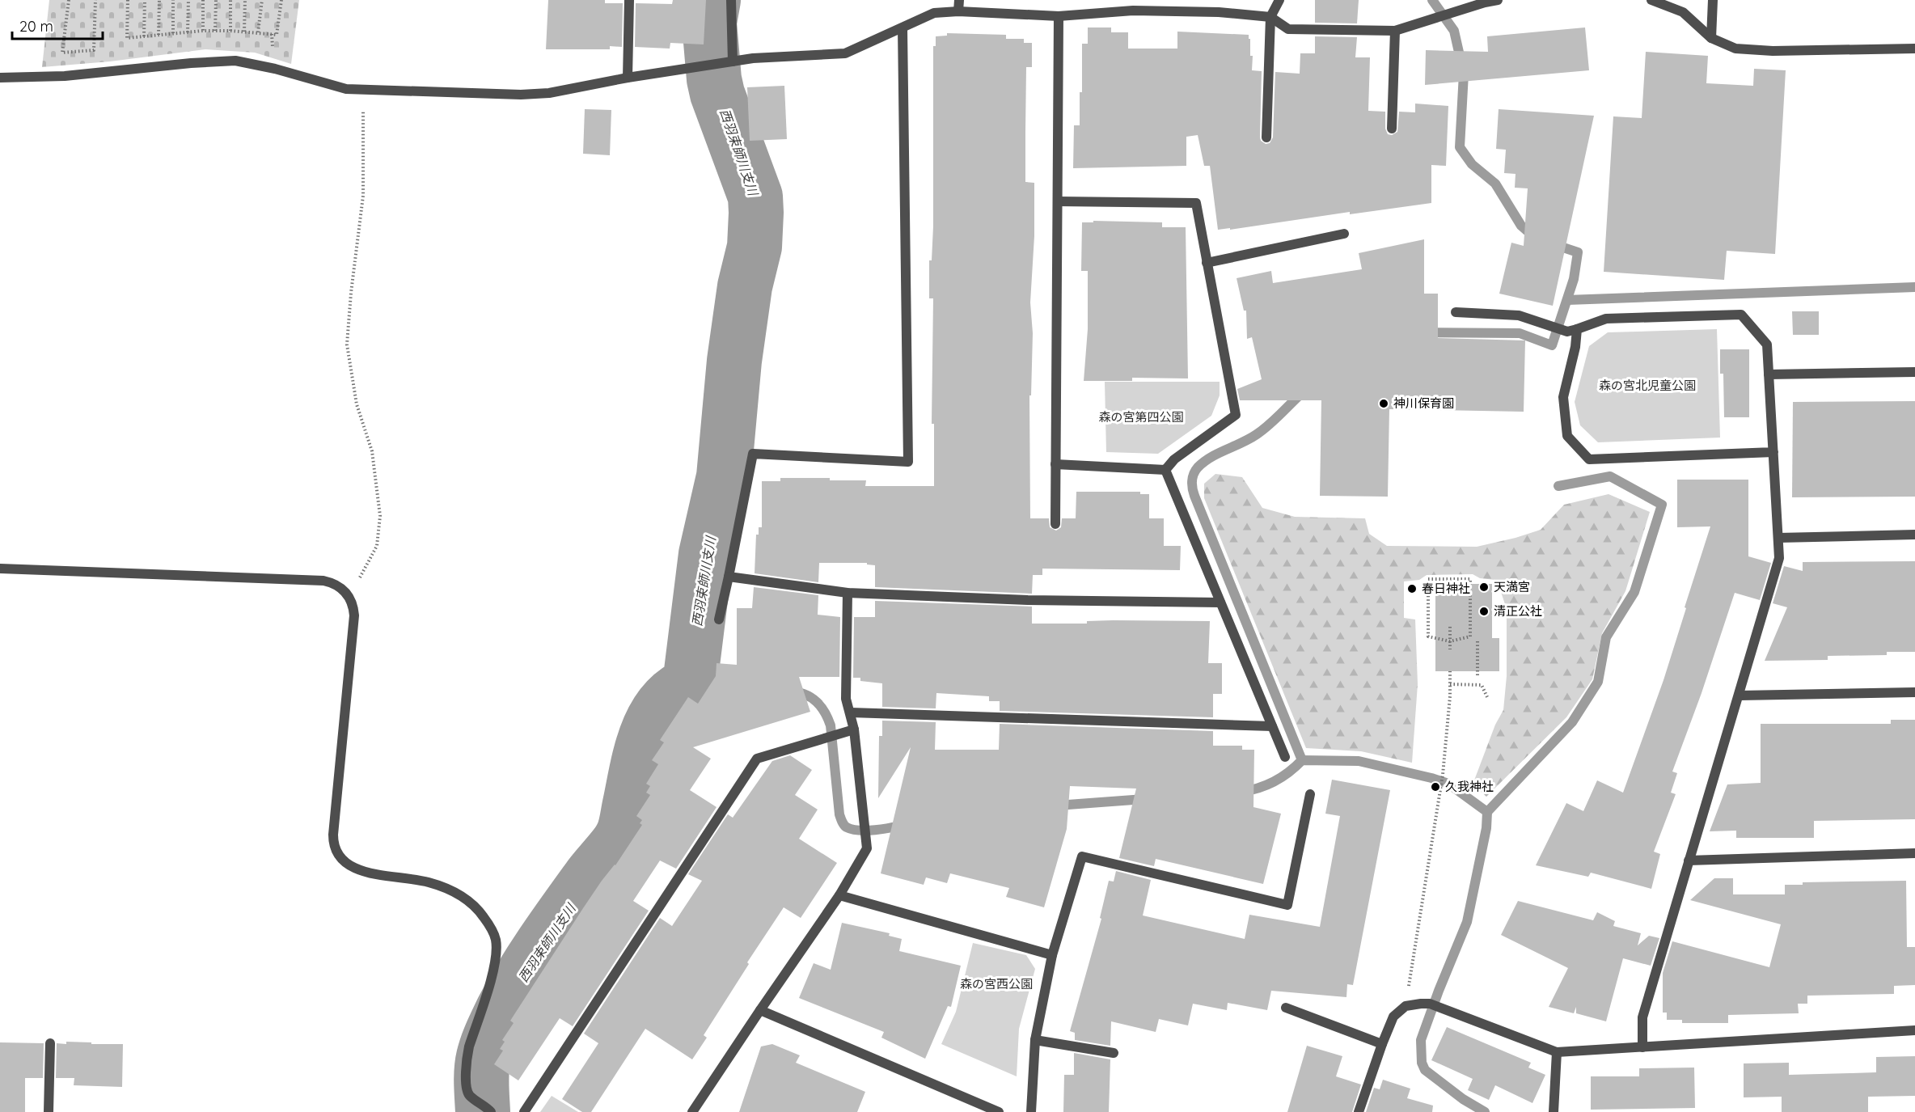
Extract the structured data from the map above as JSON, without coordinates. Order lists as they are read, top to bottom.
{
  "water": ["西羽束師川支川"],
  "parks": ["森の宮北児童公園", "森の宮第四公園", "森の宮西公園"],
  "places": [
    "神川保育園",
    "天満宮",
    "春日神社",
    "清正公社",
    "久我神社"
  ],
  "scale_bar": "20 m"
}
